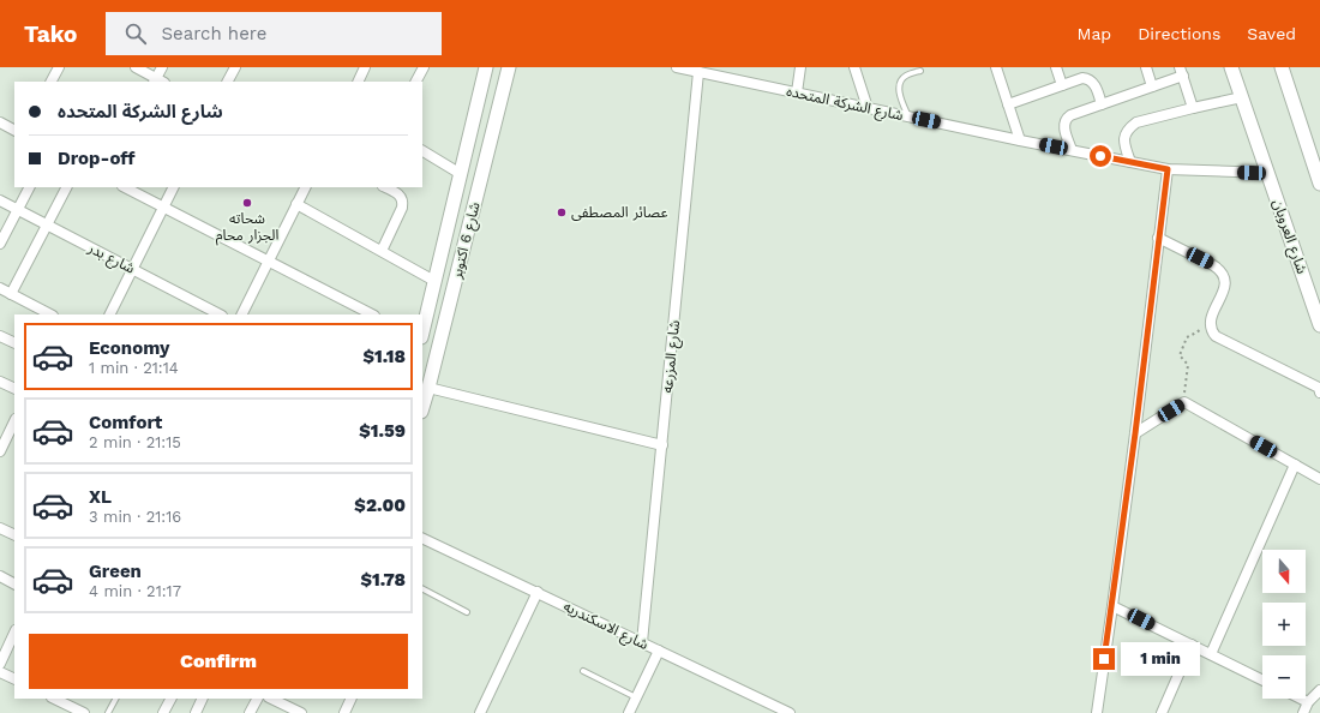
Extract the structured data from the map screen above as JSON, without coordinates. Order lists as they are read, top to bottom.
{
  "streets": {
    "street": [
      "شارع الشركة المتحده",
      "شارع العروبان",
      "شارع 6 اكتوبر",
      "شارع بدر",
      "شارع المزرعه",
      "شارع الاسكندريه"
    ]
  },
  "crossings": [
    ["شارع الشركة المتحده", "شارع العروبان"],
    ["شارع الشركة المتحده", "شارع المزرعه"],
    ["شارع المزرعه", "شارع الاسكندريه"]
  ],
  "places": ["شحاته الجزار محام", "عصائر المصطفى"],
  "north": "bottom",
  "page": {
    "header": "Tako",
    "search": "Search here",
    "nav": ["Map", "Directions", "Saved"],
    "banner": ["شارع الشركة المتحده", "Drop-off"],
    "list": [
      {
        "name": "Economy",
        "note": "1 min · 21:14",
        "value": "$1.18"
      },
      {
        "name": "Comfort",
        "note": "2 min · 21:15",
        "value": "$1.59"
      },
      {
        "name": "XL",
        "note": "3 min · 21:16",
        "value": "$2.00"
      },
      {
        "name": "Green",
        "note": "4 min · 21:17",
        "value": "$1.78"
      }
    ],
    "map_buttons": ["+", "−"],
    "buttons": "Confirm",
    "bubble": "1 min"
  }
}
